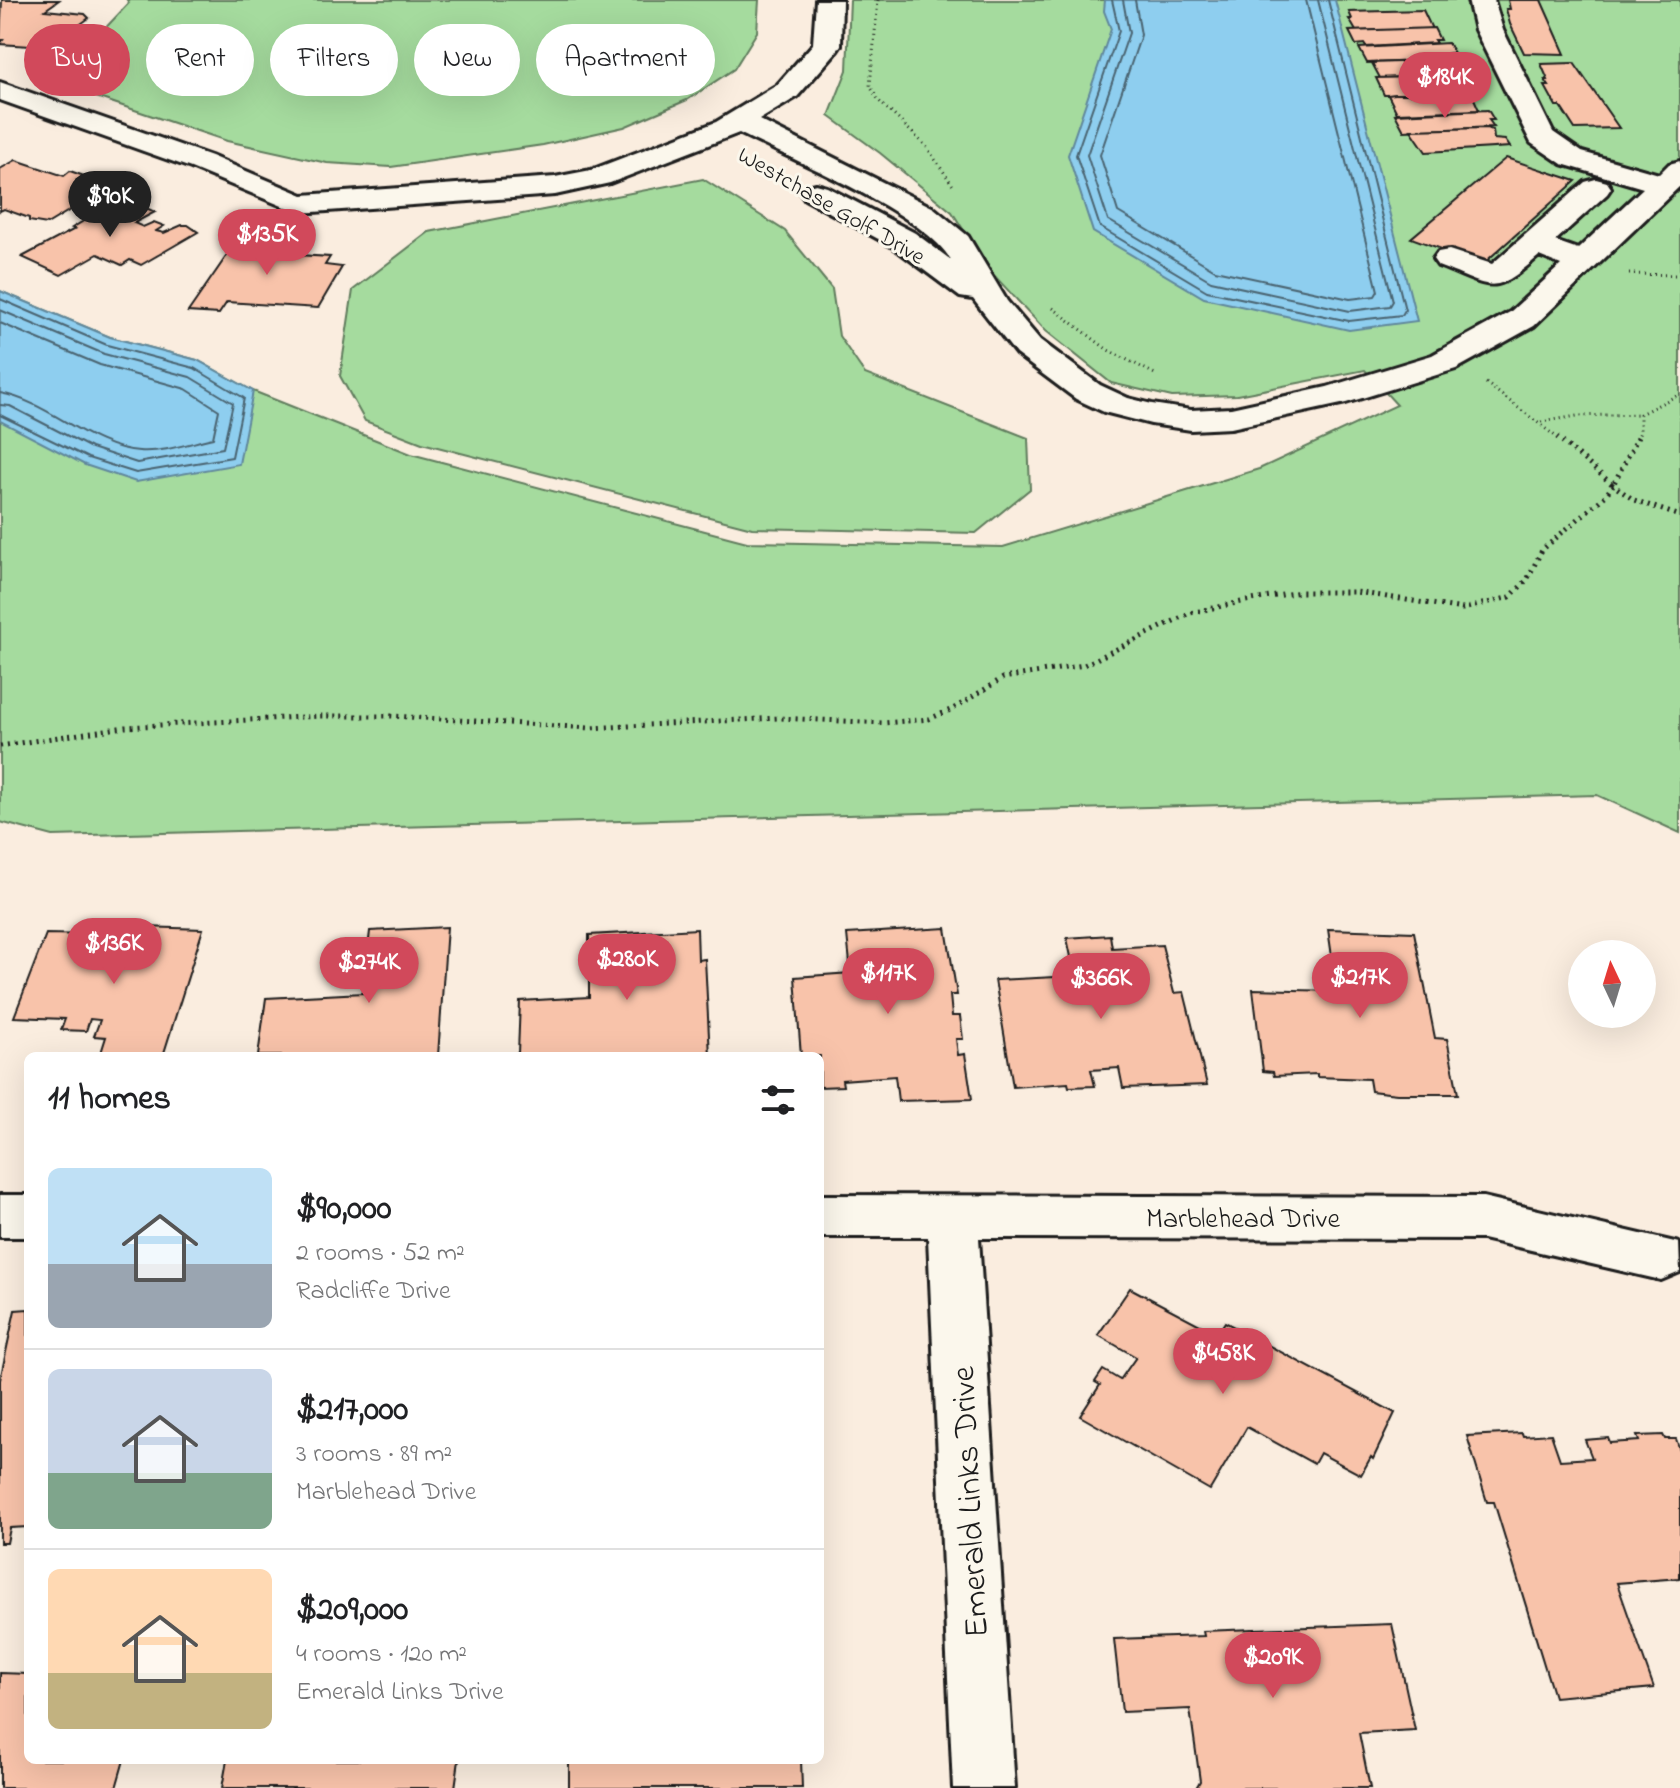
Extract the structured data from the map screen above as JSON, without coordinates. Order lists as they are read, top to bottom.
{
  "streets": {
    "street": ["Westchase Golf Drive", "Marblehead Drive", "Emerald Links Drive"]
  },
  "crossings": [
    ["Marblehead Drive", "Emerald Links Drive"]
  ],
  "north": "top",
  "page": {
    "chip": [
      "Buy",
      "Rent",
      "Filters",
      "New",
      "Apartment"
    ],
    "price": [
      "$184K",
      "$90K",
      "$135K",
      "$136K",
      "$280K",
      "$274K",
      "$117K",
      "$217K",
      "$366K",
      "$458K",
      "$209K"
    ],
    "heading": "11 homes",
    "list": [
      {
        "name": "$90,000",
        "note": "2 rooms · 52 m² · Radcliffe Drive"
      },
      {
        "name": "$217,000",
        "note": "3 rooms · 89 m² · Marblehead Drive"
      },
      {
        "name": "$209,000",
        "note": "4 rooms · 120 m² · Emerald Links Drive"
      }
    ]
  }
}
